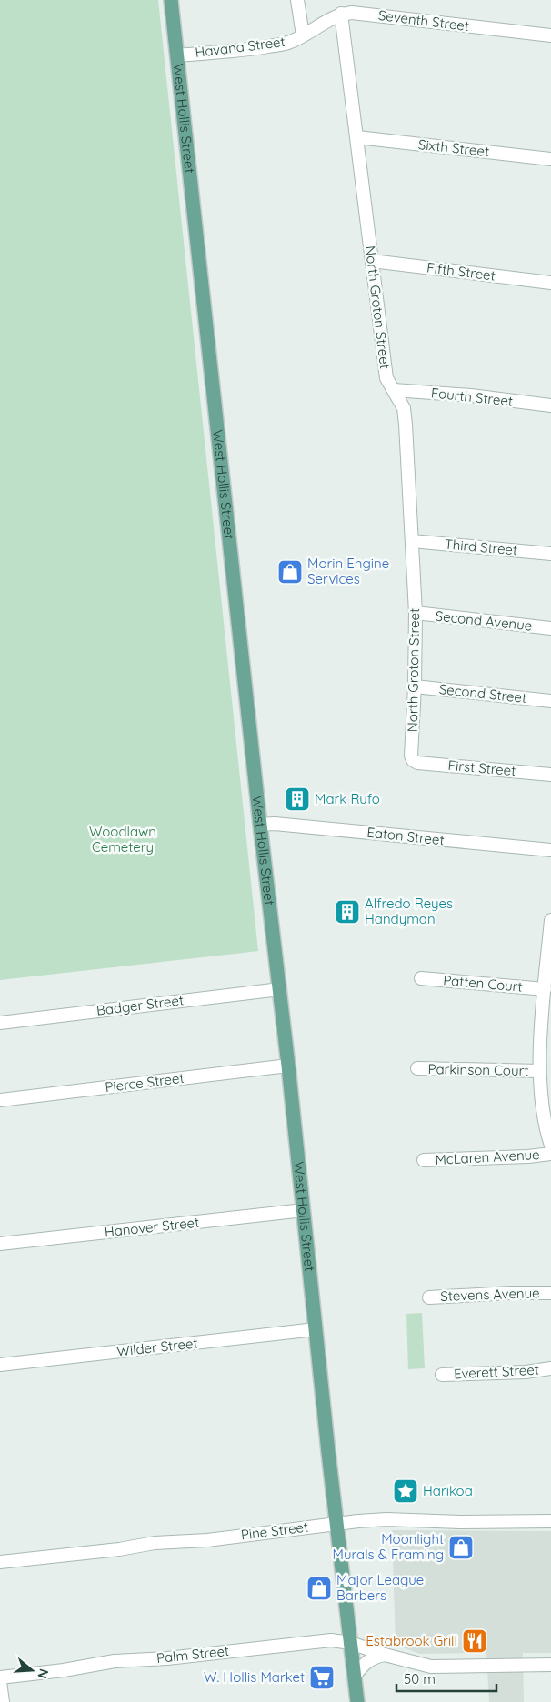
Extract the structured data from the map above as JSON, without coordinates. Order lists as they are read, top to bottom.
{
  "streets": {
    "main road": ["West Hollis Street"],
    "street": [
      "Seventh Street",
      "Havana Street",
      "Sixth Street",
      "Fifth Street",
      "North Groton Street",
      "Fourth Street",
      "Third Street",
      "Second Avenue",
      "Second Street",
      "First Street",
      "Eaton Street",
      "Patten Court",
      "Badger Street",
      "Parkinson Court",
      "Pierce Street",
      "McLaren Avenue",
      "Hanover Street",
      "Stevens Avenue",
      "Wilder Street",
      "Everett Street",
      "Pine Street",
      "Palm Street"
    ]
  },
  "crossings": [
    ["Seventh Street", "North Groton Street"],
    ["Havana Street", "West Hollis Street"],
    ["West Hollis Street", "Eaton Street"],
    ["West Hollis Street", "Badger Street"],
    ["West Hollis Street", "Pierce Street"],
    ["West Hollis Street", "Hanover Street"],
    ["West Hollis Street", "Wilder Street"],
    ["West Hollis Street", "Pine Street"],
    ["West Hollis Street", "Palm Street"],
    ["Sixth Street", "North Groton Street"],
    ["Fifth Street", "North Groton Street"],
    ["North Groton Street", "Fourth Street"],
    ["North Groton Street", "Third Street"],
    ["North Groton Street", "Second Avenue"],
    ["North Groton Street", "Second Street"],
    ["North Groton Street", "First Street"]
  ],
  "parks": ["Woodlawn Cemetery"],
  "places": {
    "shop": ["Morin Engine Services", "Moonlight Murals & Framing", "Major League Barbers"],
    "building": ["Mark Rufo", "Alfredo Reyes Handyman"],
    "place": ["Harikoa"],
    "restaurant": ["Estabrook Grill"],
    "supermarket": ["W. Hollis Market"]
  },
  "scale_bar": "50 m",
  "north": "right"
}
